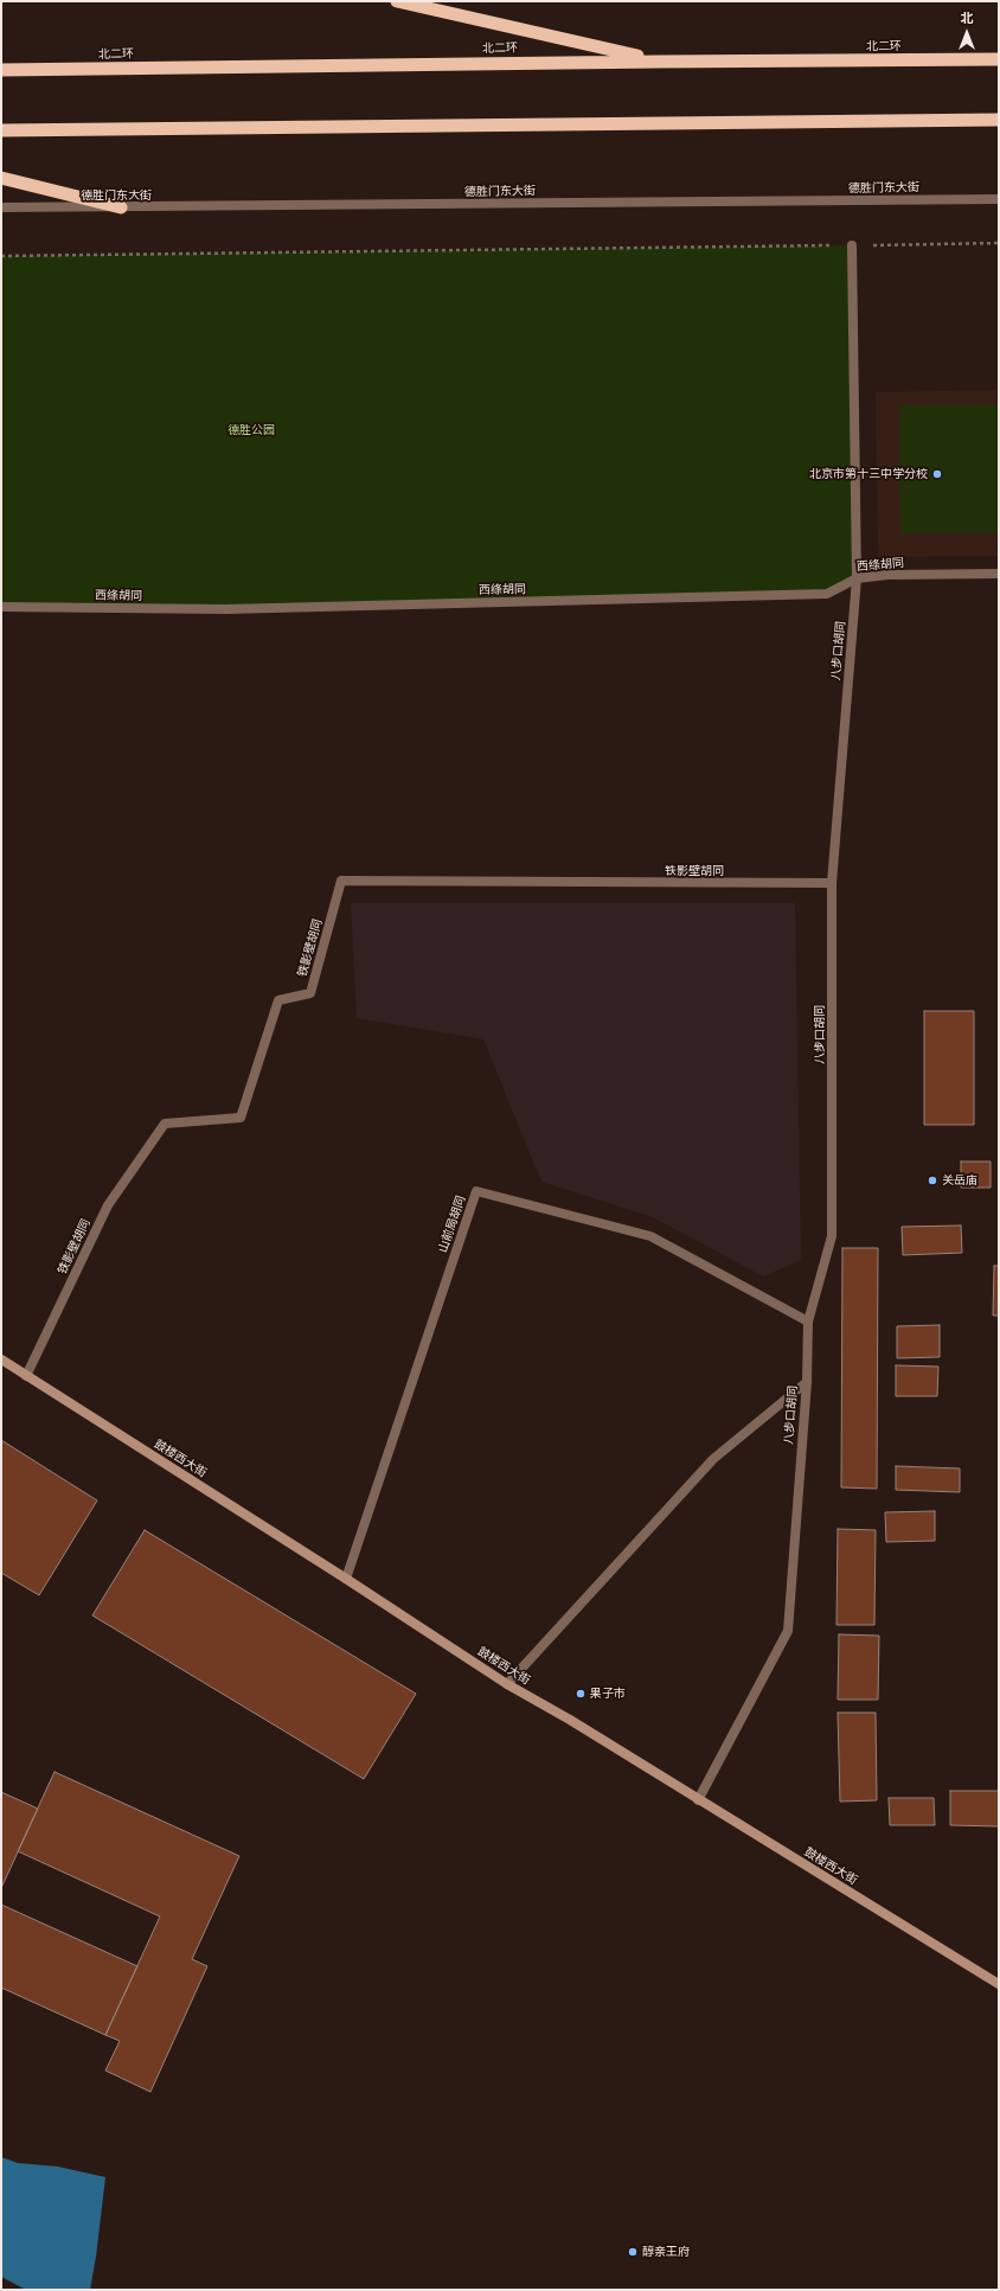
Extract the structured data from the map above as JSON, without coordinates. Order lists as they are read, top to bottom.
{
  "streets": {
    "highway": ["北二环"],
    "main road": ["鼓楼西大街"],
    "street": [
      "德胜门东大街",
      "西绦胡同",
      "八步口胡同",
      "铁影壁胡同",
      "山前局胡同"
    ]
  },
  "crossings": [
    ["西绦胡同", "八步口胡同"],
    ["八步口胡同", "铁影壁胡同"],
    ["八步口胡同", "山前局胡同"],
    ["八步口胡同", "鼓楼西大街"],
    ["铁影壁胡同", "鼓楼西大街"],
    ["山前局胡同", "鼓楼西大街"]
  ],
  "parks": ["德胜公园"],
  "places": [
    "北京市第十三中学分校",
    "关岳庙",
    "果子市",
    "醇亲王府"
  ],
  "north": "top"
}
